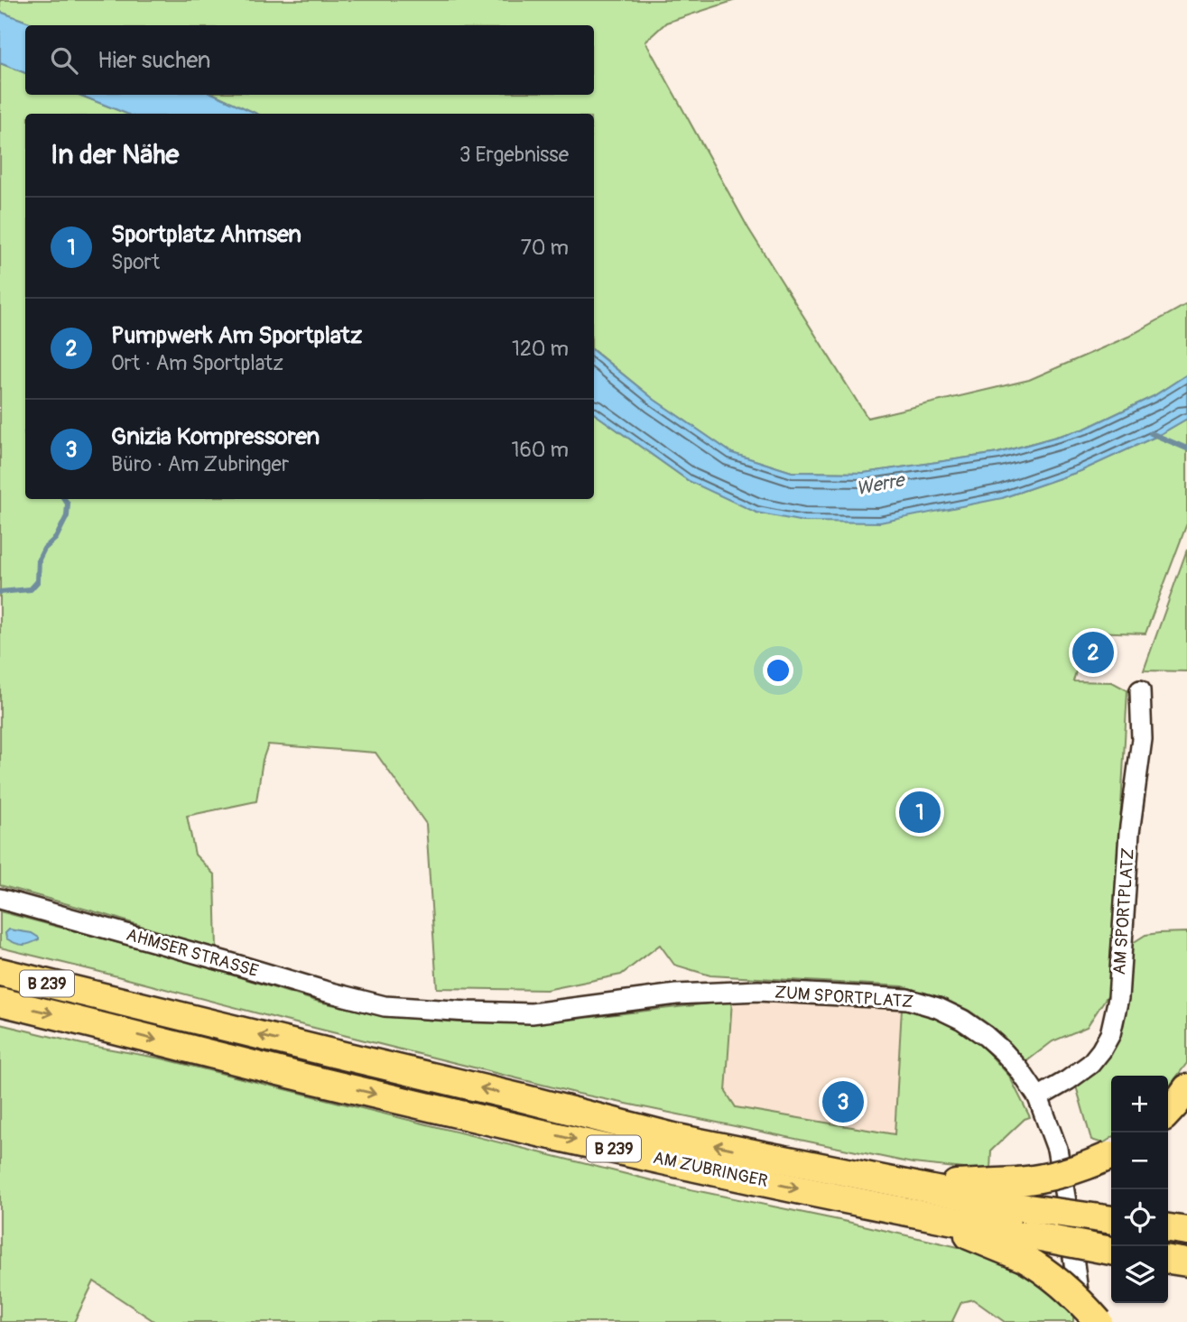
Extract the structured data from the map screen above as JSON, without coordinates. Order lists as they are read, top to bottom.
{
  "streets": {
    "highway": ["B 239", "AM ZUBRINGER"],
    "street": ["AM SPORTPLATZ", "AHMSER STRASSE", "ZUM SPORTPLATZ"]
  },
  "crossings": [
    ["AM SPORTPLATZ", "ZUM SPORTPLATZ"],
    ["AHMSER STRASSE", "ZUM SPORTPLATZ"]
  ],
  "water": ["Werre"],
  "page": {
    "search": "Hier suchen",
    "heading": ["In der Nähe", "3 Ergebnisse"],
    "list": [
      {
        "mark": "1",
        "name": "Sportplatz Ahmsen",
        "note": "Sport",
        "value": "70 m"
      },
      {
        "mark": "2",
        "name": "Pumpwerk Am Sportplatz",
        "note": "Ort · Am Sportplatz",
        "value": "120 m"
      },
      {
        "mark": "3",
        "name": "Gnizia Kompressoren",
        "note": "Büro · Am Zubringer",
        "value": "160 m"
      }
    ],
    "pins": ["2", "1", "3"],
    "map_buttons": ["+", "−"]
  }
}
